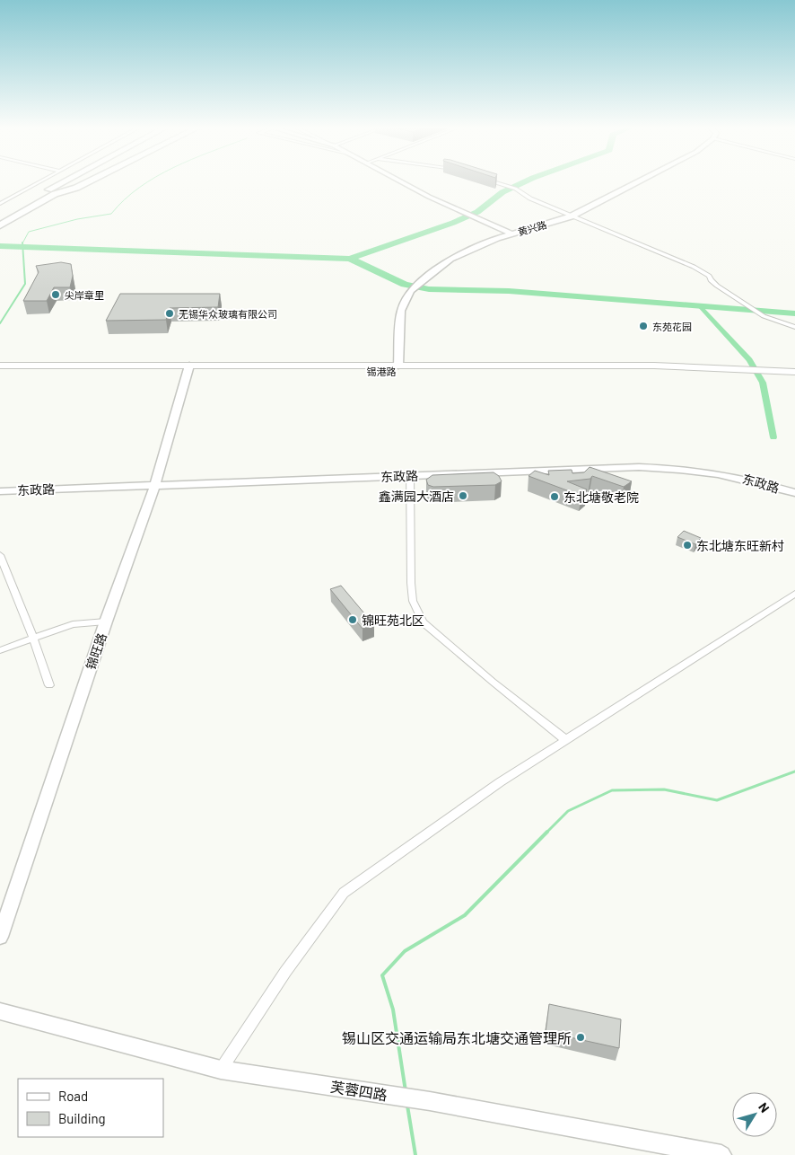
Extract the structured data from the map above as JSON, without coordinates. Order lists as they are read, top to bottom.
{
  "streets": {
    "main road": ["锡港路"],
    "street": [
      "黄兴路",
      "东政路",
      "锦旺路",
      "芙蓉四路"
    ]
  },
  "crossings": [
    ["黄兴路", "锡港路"],
    ["锡港路", "锦旺路"],
    ["东政路", "锦旺路"]
  ],
  "places": [
    "尖岸章里",
    "无锡华众玻璃有限公司",
    "东苑花园",
    "鑫满园大酒店",
    "东北塘敬老院",
    "东北塘东旺新村",
    "锦旺苑北区",
    "锡山区交通运输局东北塘交通管理所"
  ],
  "legend": ["Road", "Building"],
  "north": "top right"
}
